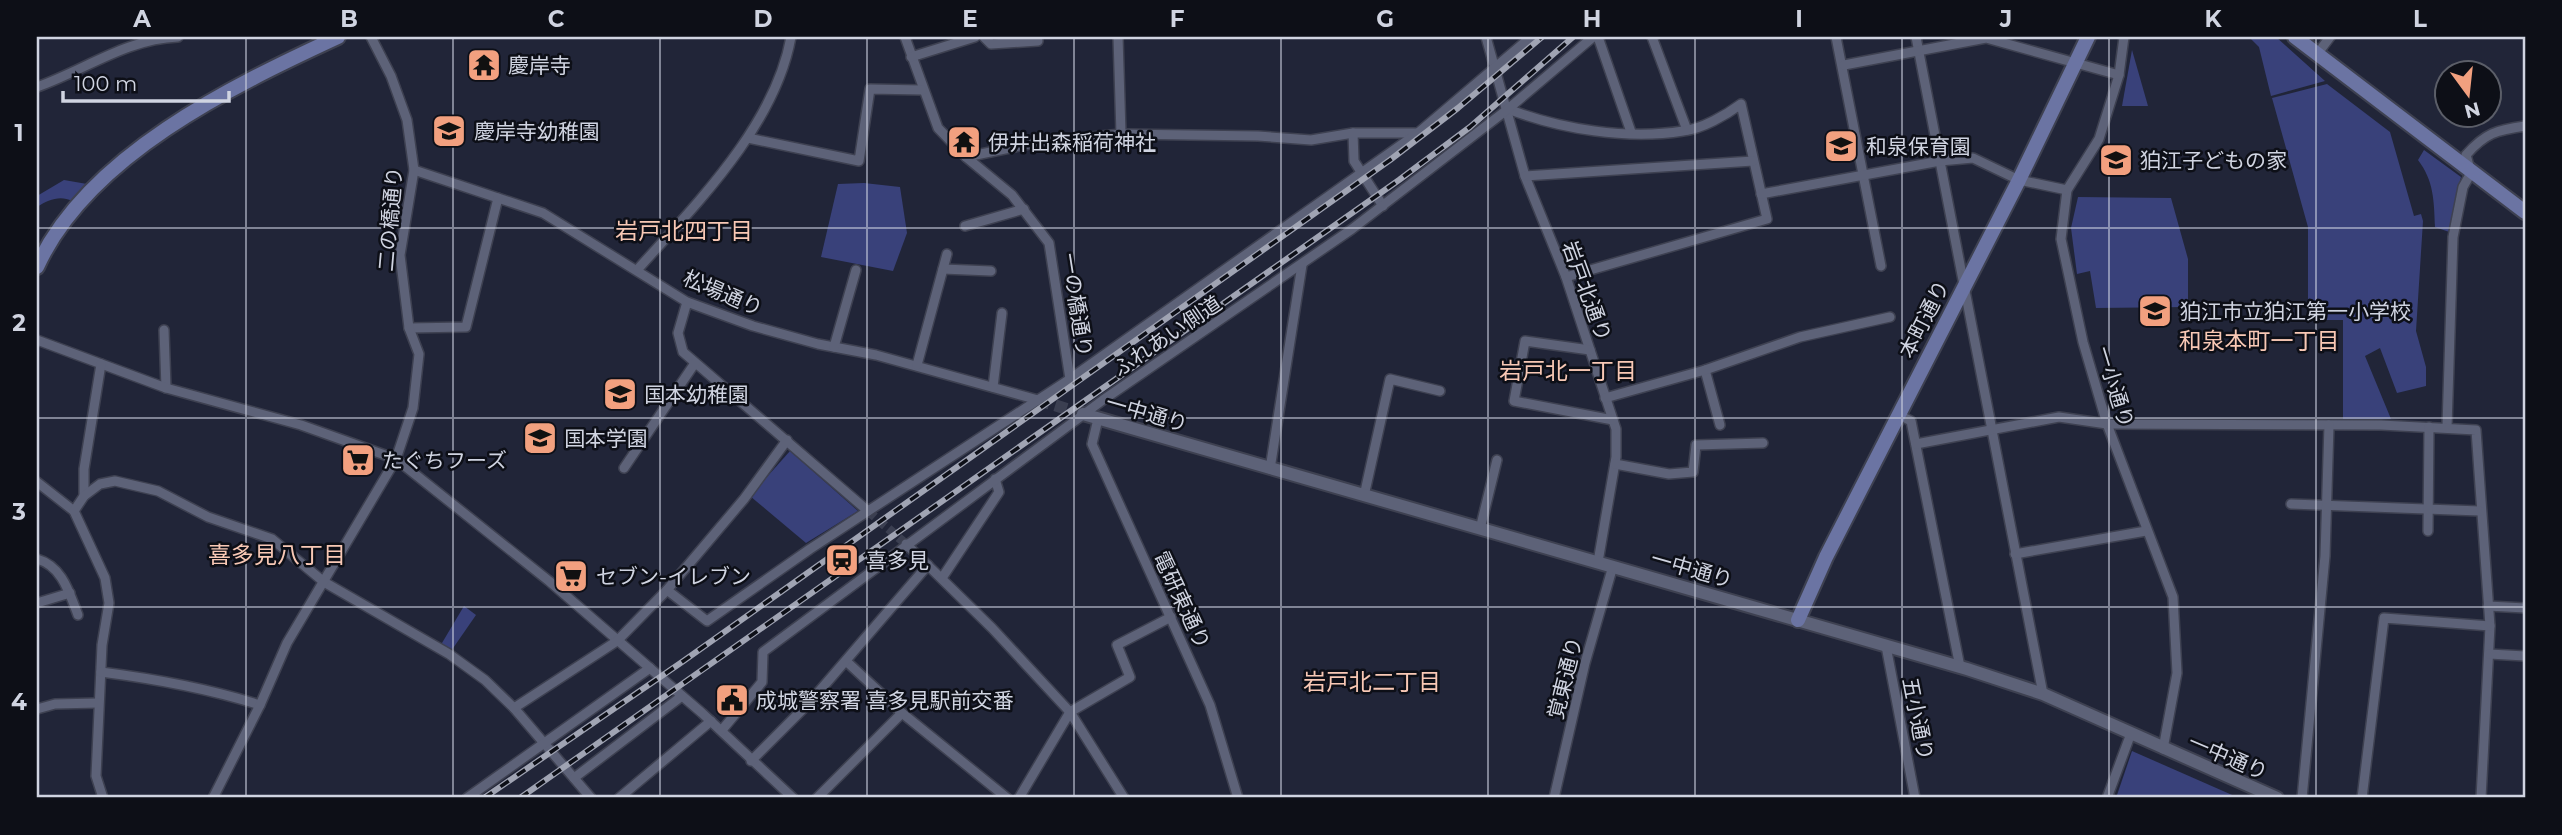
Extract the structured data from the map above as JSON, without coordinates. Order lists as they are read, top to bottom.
{
  "streets": {
    "main road": ["本町通り"],
    "street": [
      "二の橋通り",
      "岩戸北通り",
      "松場通り",
      "一の橋通り",
      "ふれあい側道",
      "一小通り",
      "一中通り",
      "電研東通り",
      "覚東通り",
      "五小通り"
    ]
  },
  "crossings": [
    ["二の橋通り", "松場通り"],
    ["岩戸北通り", "ふれあい側道"],
    ["岩戸北通り", "一中通り"],
    ["松場通り", "ふれあい側道"],
    ["一の橋通り", "ふれあい側道"],
    ["本町通り", "一中通り"],
    ["ふれあい側道", "一中通り"],
    ["一小通り", "一中通り"],
    ["一中通り", "電研東通り"],
    ["一中通り", "覚東通り"],
    ["一中通り", "五小通り"]
  ],
  "districts": [
    "岩戸北四丁目",
    "和泉本町一丁目",
    "岩戸北一丁目",
    "喜多見八丁目",
    "岩戸北二丁目"
  ],
  "places": {
    "temple": ["慶岸寺", "伊井出森稲荷神社"],
    "school or university": [
      "慶岸寺幼稚園",
      "和泉保育園",
      "狛江子どもの家",
      "狛江市立狛江第一小学校",
      "国本幼稚園",
      "国本学園"
    ],
    "supermarket": ["たぐちフーズ", "セブン-イレブン"],
    "station": ["喜多見"],
    "public building": ["成城警察署 喜多見駅前交番"]
  },
  "scale_bar": "100 m",
  "north": "bottom",
  "grid": {
    "columns": [
      "A",
      "B",
      "C",
      "D",
      "E",
      "F",
      "G",
      "H",
      "I",
      "J",
      "K",
      "L"
    ],
    "rows": [
      "1",
      "2",
      "3",
      "4"
    ]
  }
}
